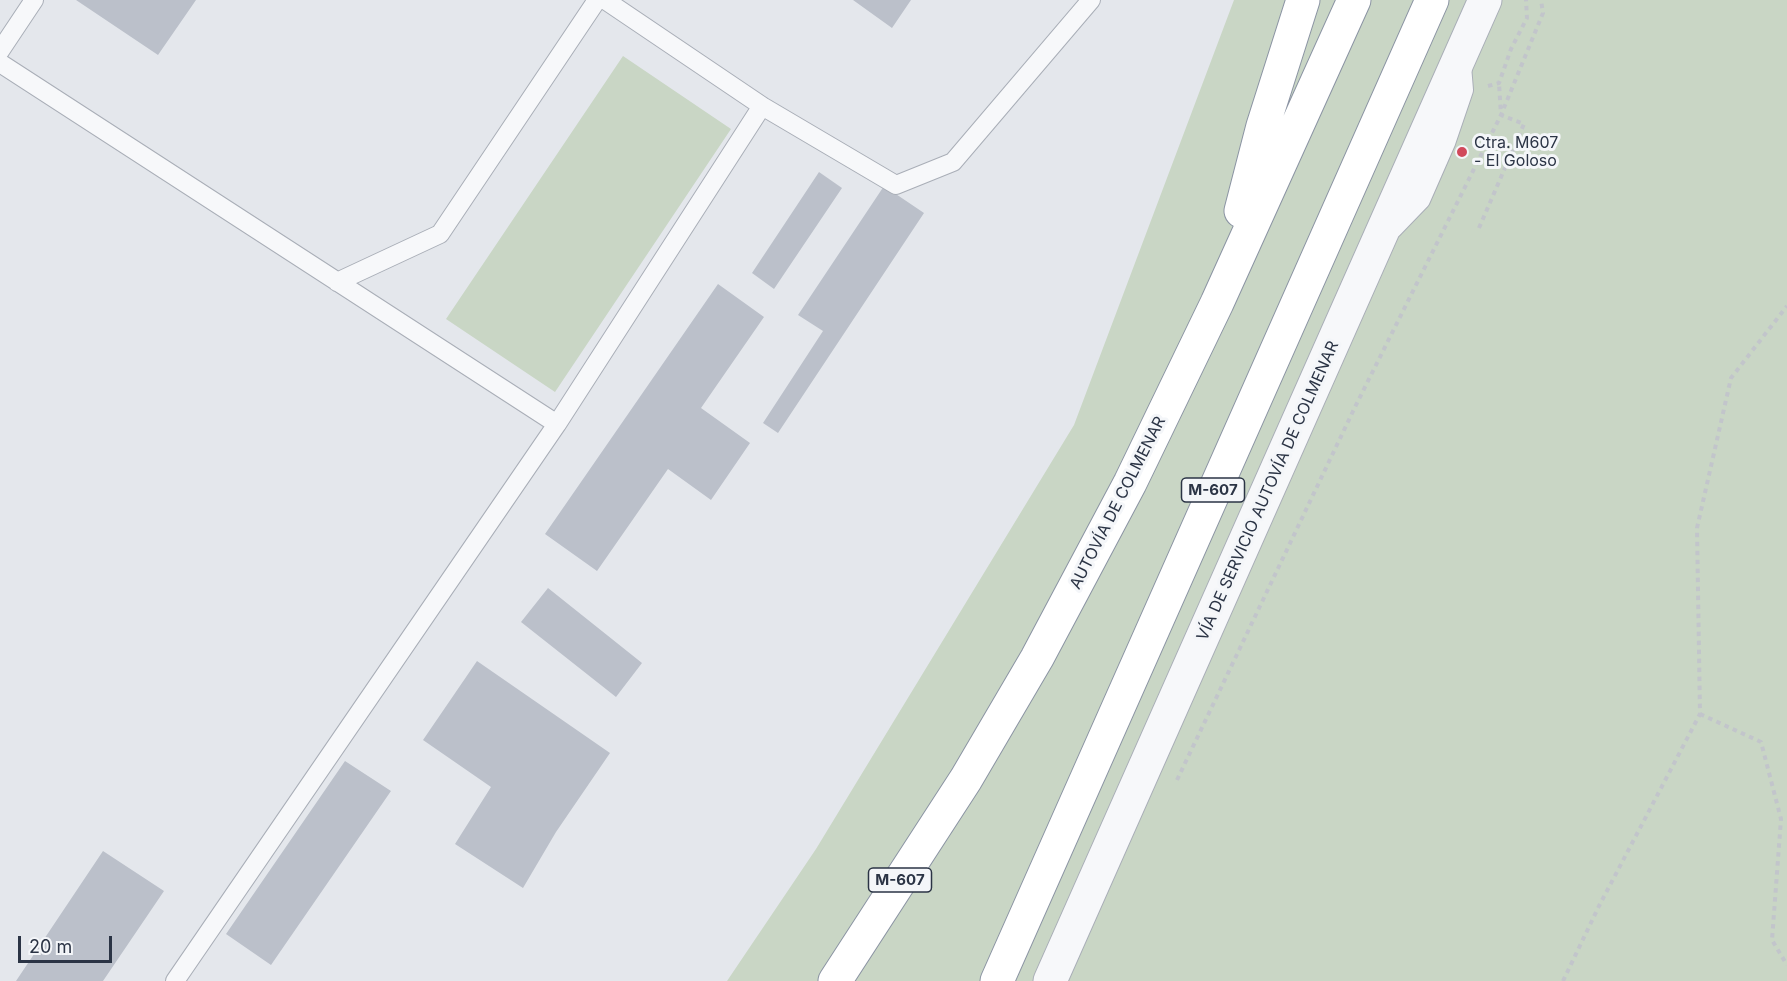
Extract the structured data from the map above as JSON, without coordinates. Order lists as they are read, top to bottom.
{
  "streets": {
    "highway": ["M-607", "AUTOVÍA DE COLMENAR"],
    "street": ["VÍA DE SERVICIO AUTOVÍA DE COLMENAR"]
  },
  "places": ["Ctra. M607 - El Goloso"],
  "scale_bar": "20 m"
}
